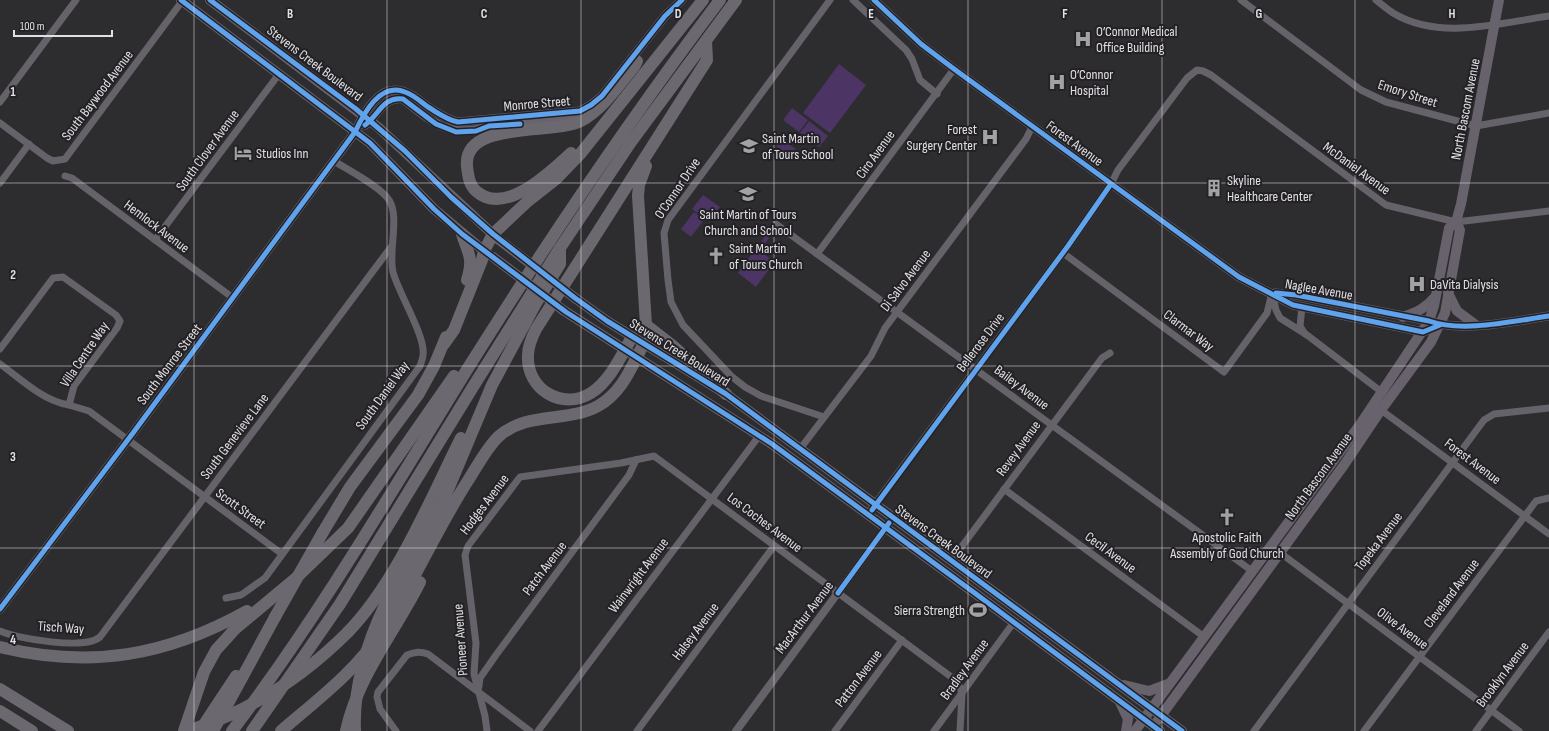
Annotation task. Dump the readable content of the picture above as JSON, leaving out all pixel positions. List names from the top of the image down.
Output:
{
  "streets": {
    "main road": [
      "Stevens Creek Boulevard",
      "Monroe Street",
      "North Bascom Avenue",
      "Forest Avenue",
      "Naglee Avenue",
      "South Monroe Street"
    ],
    "street": [
      "Emory Street",
      "South Baywood Avenue",
      "South Clover Avenue",
      "Ciro Avenue",
      "McDaniel Avenue",
      "O’Connor Drive",
      "Hemlock Avenue",
      "Di Salvo Avenue",
      "Clarmar Way",
      "Bellerose Drive",
      "Villa Centre Way",
      "Bailey Avenue",
      "South Daniel Way",
      "South Genevieve Lane",
      "Revey Avenue",
      "Hodges Avenue",
      "Scott Street",
      "Los Coches Avenue",
      "Topeka Avenue",
      "Cecil Avenue",
      "Patch Avenue",
      "Wainwright Avenue",
      "Cleveland Avenue",
      "MacArthur Avenue",
      "Tisch Way",
      "Olive Avenue",
      "Halsey Avenue",
      "Pioneer Avenue",
      "Bradley Avenue",
      "Brooklyn Avenue",
      "Patton Avenue"
    ]
  },
  "crossings": [
    ["Stevens Creek Boulevard", "South Baywood Avenue"],
    ["Stevens Creek Boulevard", "Monroe Street"],
    ["Stevens Creek Boulevard", "North Bascom Avenue"],
    ["Stevens Creek Boulevard", "South Clover Avenue"],
    ["Stevens Creek Boulevard", "Di Salvo Avenue"],
    ["Stevens Creek Boulevard", "Bellerose Drive"],
    ["Stevens Creek Boulevard", "South Monroe Street"],
    ["Stevens Creek Boulevard", "Revey Avenue"],
    ["Stevens Creek Boulevard", "Wainwright Avenue"],
    ["Stevens Creek Boulevard", "MacArthur Avenue"],
    ["Stevens Creek Boulevard", "Bradley Avenue"],
    ["Emory Street", "North Bascom Avenue"],
    ["Monroe Street", "South Monroe Street"],
    ["North Bascom Avenue", "Forest Avenue"],
    ["North Bascom Avenue", "McDaniel Avenue"],
    ["North Bascom Avenue", "Naglee Avenue"],
    ["North Bascom Avenue", "Bailey Avenue"],
    ["North Bascom Avenue", "Cecil Avenue"],
    ["North Bascom Avenue", "Olive Avenue"],
    ["Forest Avenue", "Ciro Avenue"],
    ["Forest Avenue", "Di Salvo Avenue"],
    ["Forest Avenue", "Naglee Avenue"],
    ["Forest Avenue", "Clarmar Way"],
    ["Forest Avenue", "Bellerose Drive"],
    ["Forest Avenue", "Topeka Avenue"],
    ["Forest Avenue", "Cleveland Avenue"],
    ["South Clover Avenue", "Hemlock Avenue"],
    ["Ciro Avenue", "Bailey Avenue"],
    ["McDaniel Avenue", "Bellerose Drive"],
    ["O’Connor Drive", "Di Salvo Avenue"],
    ["Hemlock Avenue", "South Monroe Street"],
    ["Di Salvo Avenue", "Bailey Avenue"],
    ["Naglee Avenue", "Clarmar Way"],
    ["Clarmar Way", "Bellerose Drive"],
    ["Bellerose Drive", "Bailey Avenue"],
    ["Villa Centre Way", "South Monroe Street"],
    ["Villa Centre Way", "Scott Street"],
    ["South Monroe Street", "South Daniel Way"],
    ["South Monroe Street", "Scott Street"],
    ["Bailey Avenue", "Revey Avenue"],
    ["South Daniel Way", "South Genevieve Lane"],
    ["South Daniel Way", "Scott Street"],
    ["South Genevieve Lane", "Scott Street"],
    ["South Genevieve Lane", "Tisch Way"],
    ["Revey Avenue", "Cecil Avenue"],
    ["Hodges Avenue", "Los Coches Avenue"],
    ["Hodges Avenue", "Pioneer Avenue"],
    ["Los Coches Avenue", "Patch Avenue"],
    ["Los Coches Avenue", "Wainwright Avenue"],
    ["Los Coches Avenue", "MacArthur Avenue"],
    ["Los Coches Avenue", "Halsey Avenue"],
    ["Los Coches Avenue", "Bradley Avenue"],
    ["Los Coches Avenue", "Patton Avenue"],
    ["Topeka Avenue", "Olive Avenue"],
    ["Patch Avenue", "Pioneer Avenue"],
    ["Cleveland Avenue", "Olive Avenue"],
    ["Olive Avenue", "Brooklyn Avenue"]
  ],
  "places": {
    "hospital": [
      "O’Connor Medical Office Building",
      "O’Connor Hospital",
      "Forest Surgery Center",
      "DaVita Dialysis"
    ],
    "school or university": ["Saint Martin of Tours School", "Saint Martin of Tours Church and School"],
    "hotel": ["Studios Inn"],
    "building": ["Skyline Healthcare Center"],
    "church": ["Saint Martin of Tours Church", "Apostolic Faith Assembly of God Church"],
    "sports": ["Sierra Strength"]
  },
  "scale_bar": "100 m",
  "grid": {
    "columns": [
      "B",
      "C",
      "D",
      "E",
      "F",
      "G",
      "H"
    ],
    "rows": [
      "1",
      "2",
      "3",
      "4"
    ]
  }
}
